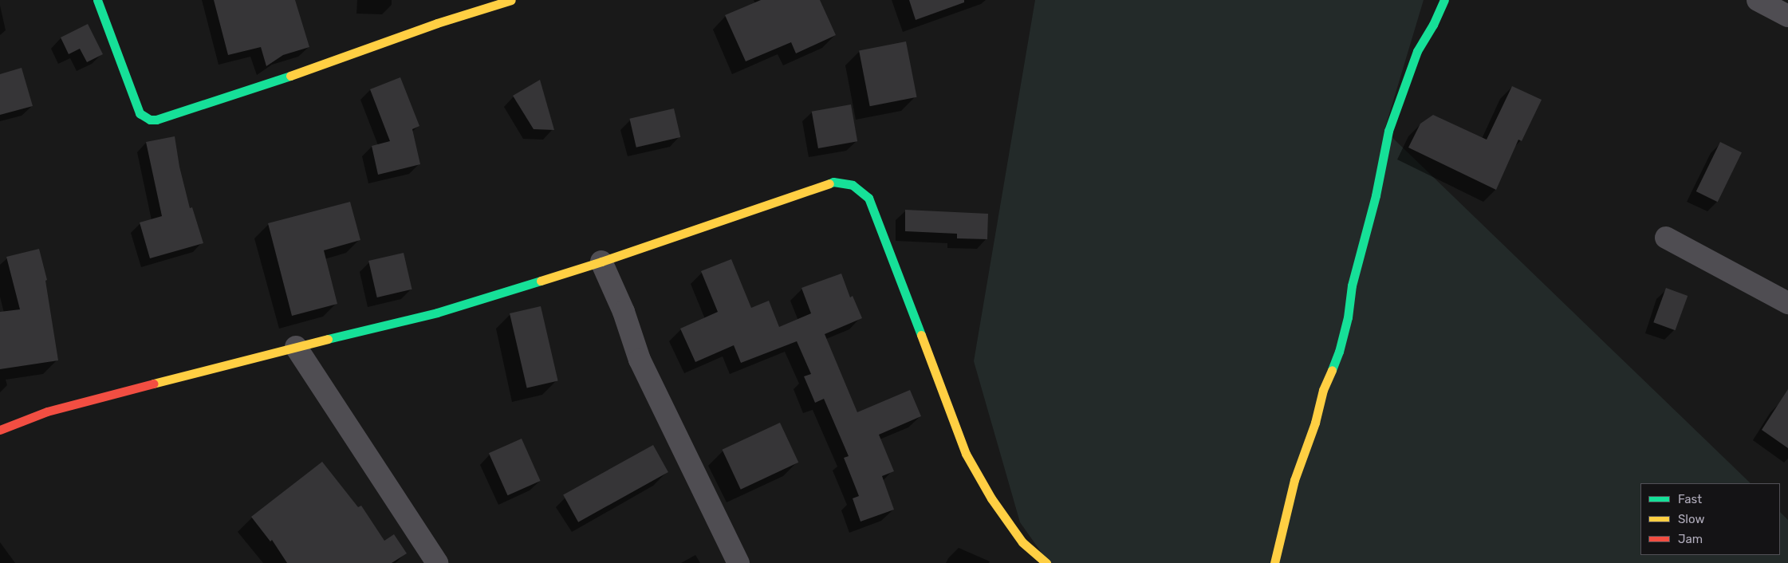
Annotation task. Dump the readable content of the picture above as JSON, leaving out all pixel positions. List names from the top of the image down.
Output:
{
  "legend": ["Fast", "Slow", "Jam"]
}
